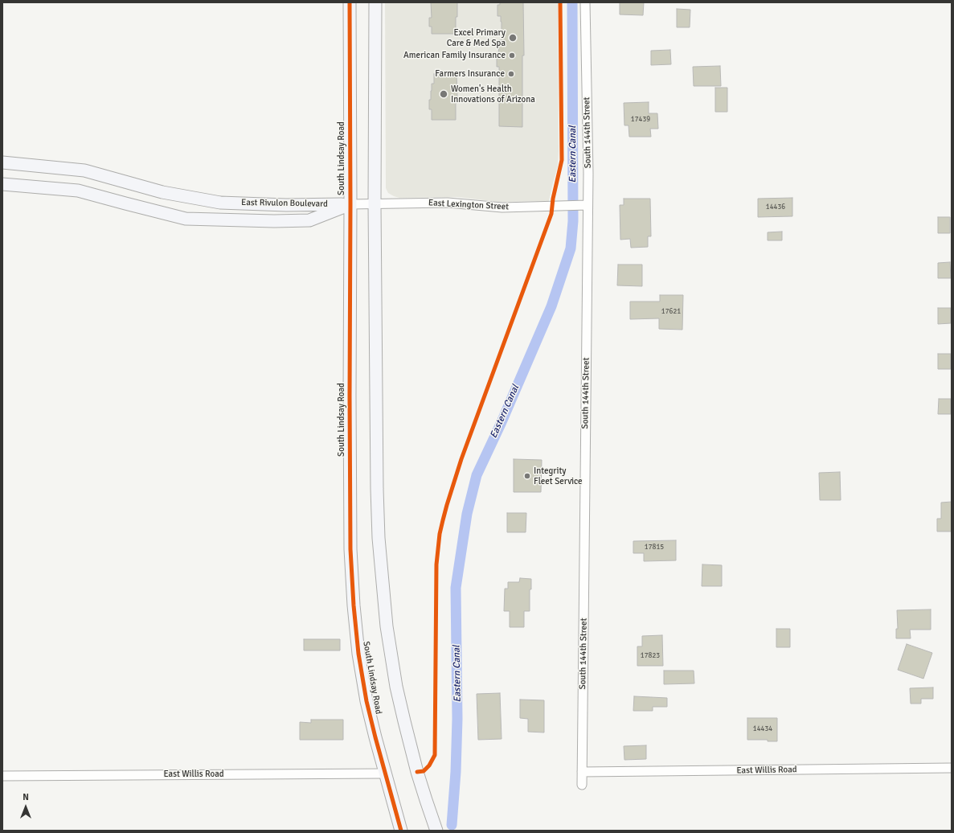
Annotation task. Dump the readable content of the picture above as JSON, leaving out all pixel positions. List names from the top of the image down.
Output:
{
  "streets": {
    "main road": ["South Lindsay Road", "East Rivulon Boulevard"],
    "street": ["South 144th Street", "East Lexington Street", "East Willis Road"]
  },
  "crossings": [
    ["South 144th Street", "East Lexington Street"],
    ["South 144th Street", "East Willis Road"],
    ["South Lindsay Road", "East Rivulon Boulevard"],
    ["South Lindsay Road", "East Lexington Street"],
    ["South Lindsay Road", "East Willis Road"],
    ["East Rivulon Boulevard", "East Lexington Street"]
  ],
  "water": ["Eastern Canal"],
  "places": [
    "Excel Primary Care & Med Spa",
    "American Family Insurance",
    "Farmers Insurance",
    "Women's Health Innovations of Arizona",
    "Integrity Fleet Service"
  ],
  "house_numbers": [
    "17439",
    "14436",
    "17621",
    "17815",
    "17823",
    "14434"
  ],
  "north": "top"
}
